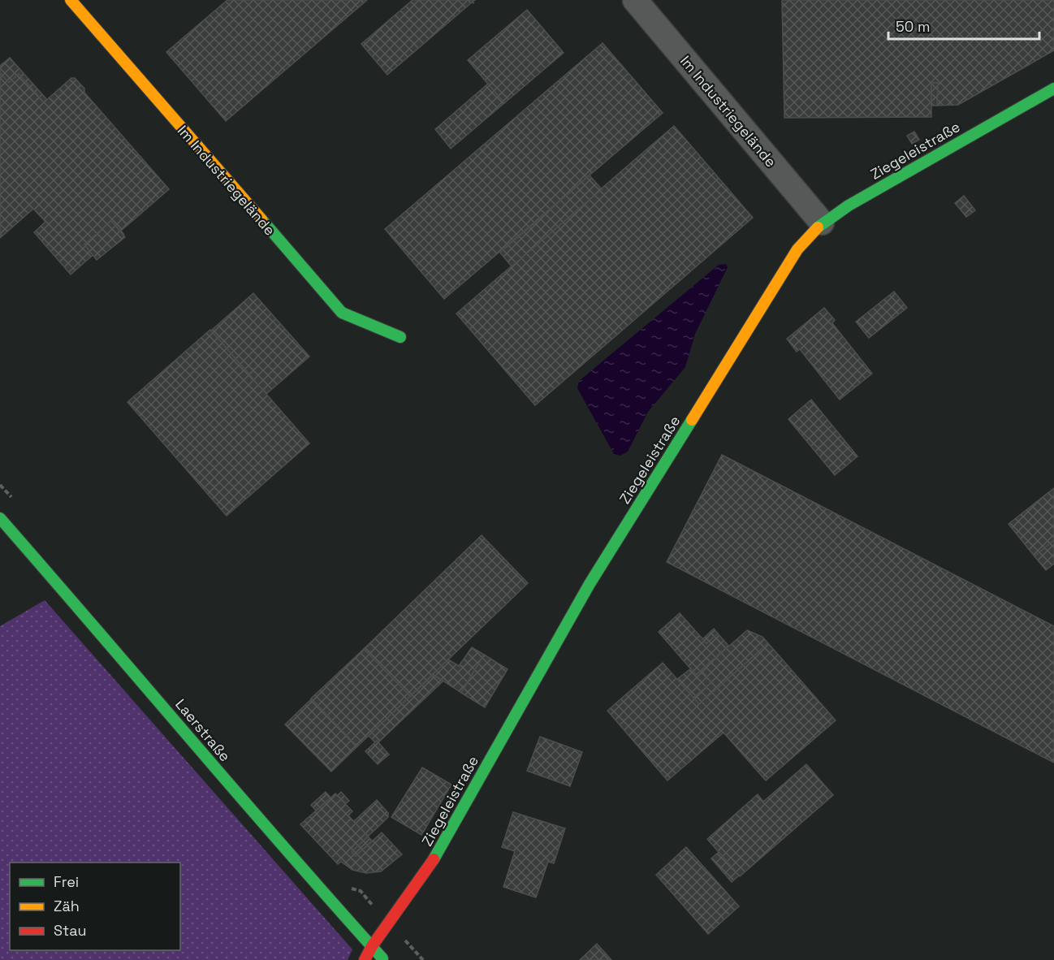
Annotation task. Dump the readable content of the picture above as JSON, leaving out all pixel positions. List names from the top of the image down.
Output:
{
  "streets": {
    "street": ["Im Industriegelände", "Ziegeleistraße", "Laerstraße"]
  },
  "crossings": [
    ["Im Industriegelände", "Ziegeleistraße"],
    ["Ziegeleistraße", "Laerstraße"]
  ],
  "legend": ["Frei", "Zäh", "Stau"],
  "scale_bar": "50 m"
}
